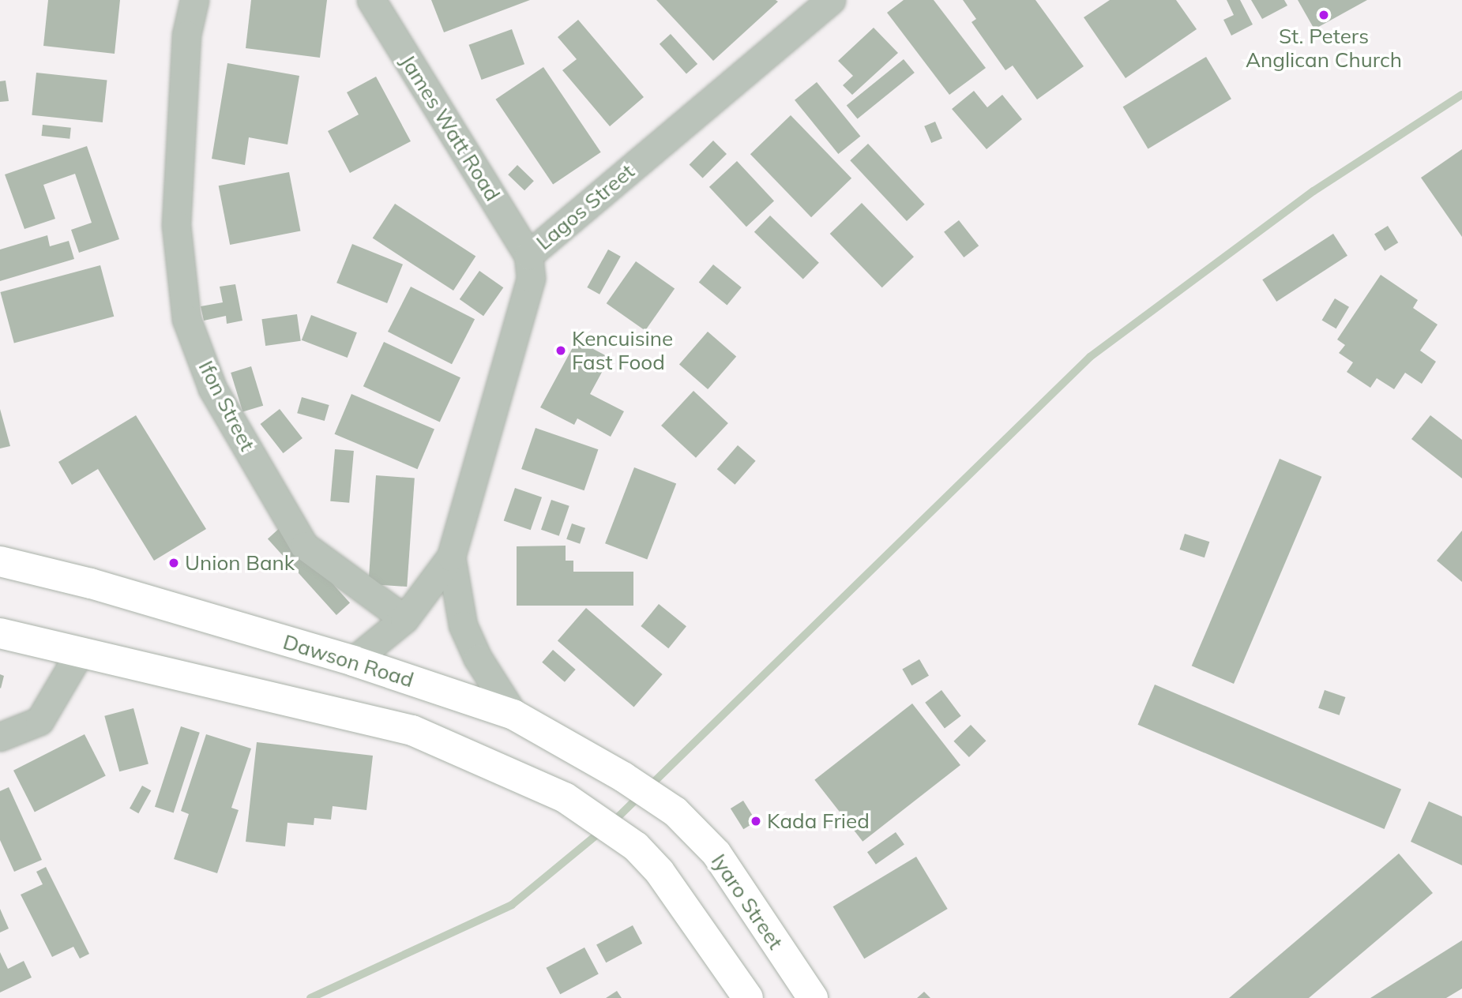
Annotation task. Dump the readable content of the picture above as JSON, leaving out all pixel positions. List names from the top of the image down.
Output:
{
  "streets": {
    "highway": ["Dawson Road", "Iyaro Street"],
    "street": ["James Watt Road", "Lagos Street", "Ifon Street"]
  },
  "crossings": [
    ["James Watt Road", "Lagos Street"],
    ["Dawson Road", "Iyaro Street"]
  ],
  "places": [
    "St. Peters Anglican Church",
    "Kencuisine Fast Food",
    "Union Bank",
    "Kada Fried"
  ]
}
